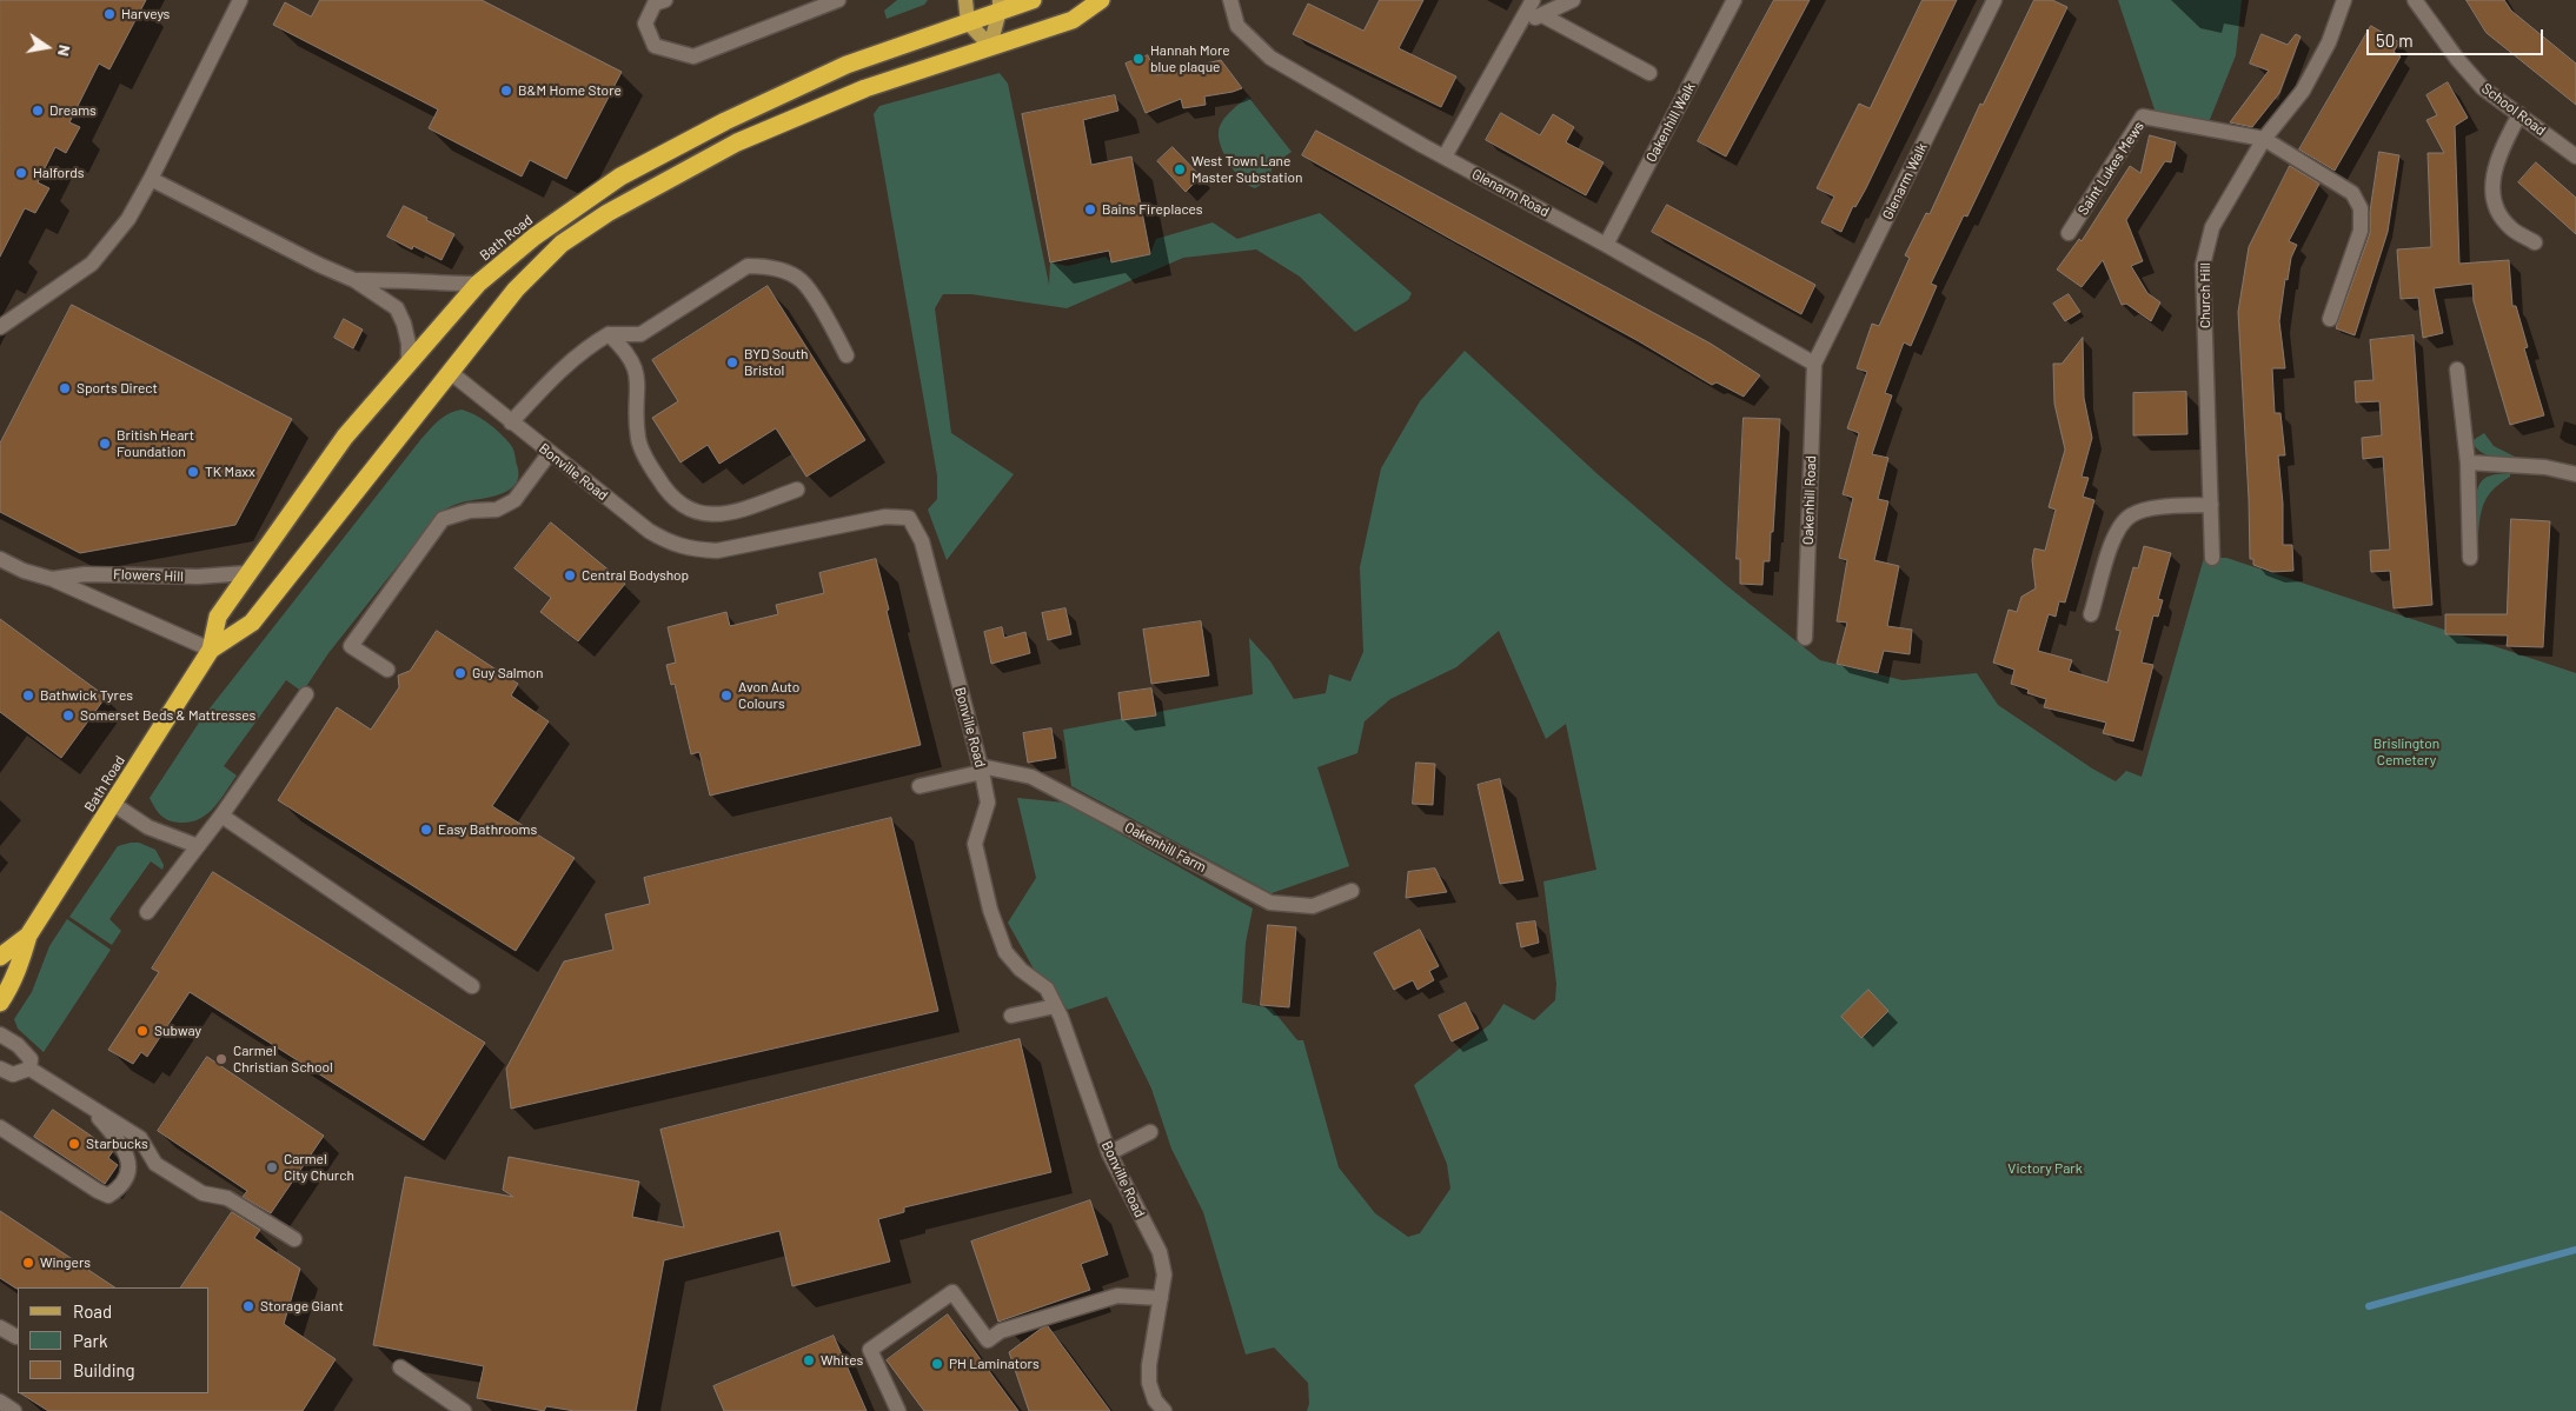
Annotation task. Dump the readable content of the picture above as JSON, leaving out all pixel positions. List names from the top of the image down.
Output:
{
  "streets": {
    "highway": ["Bath Road"],
    "street": [
      "School Road",
      "Oakenhill Walk",
      "Saint Lukes Mews",
      "Glenarm Walk",
      "Glenarm Road",
      "Church Hill",
      "Bonville Road",
      "Oakenhill Road",
      "Flowers Hill",
      "Oakenhill Farm"
    ]
  },
  "crossings": [
    ["Oakenhill Walk", "Glenarm Road"],
    ["Saint Lukes Mews", "Church Hill"],
    ["Glenarm Walk", "Glenarm Road"],
    ["Glenarm Walk", "Oakenhill Road"],
    ["Glenarm Road", "Oakenhill Road"],
    ["Bath Road", "Bonville Road"],
    ["Bath Road", "Flowers Hill"],
    ["Bonville Road", "Oakenhill Farm"]
  ],
  "parks": ["Brislington Cemetery", "Victory Park"],
  "places": [
    "Harveys",
    "Hannah More blue plaque",
    "B&M Home Store",
    "Dreams",
    "West Town Lane Master Substation",
    "Halfords",
    "Bains Fireplaces",
    "BYD South Bristol",
    "Sports Direct",
    "British Heart Foundation",
    "TK Maxx",
    "Central Bodyshop",
    "Guy Salmon",
    "Bathwick Tyres",
    "Avon Auto Colours",
    "Somerset Beds & Mattresses",
    "Easy Bathrooms",
    "Subway",
    "Carmel Christian School",
    "Starbucks",
    "Carmel City Church",
    "Wingers",
    "Storage Giant",
    "Whites",
    "PH Laminators"
  ],
  "legend": ["Road", "Park", "Building"],
  "scale_bar": "50 m",
  "north": "right"
}
